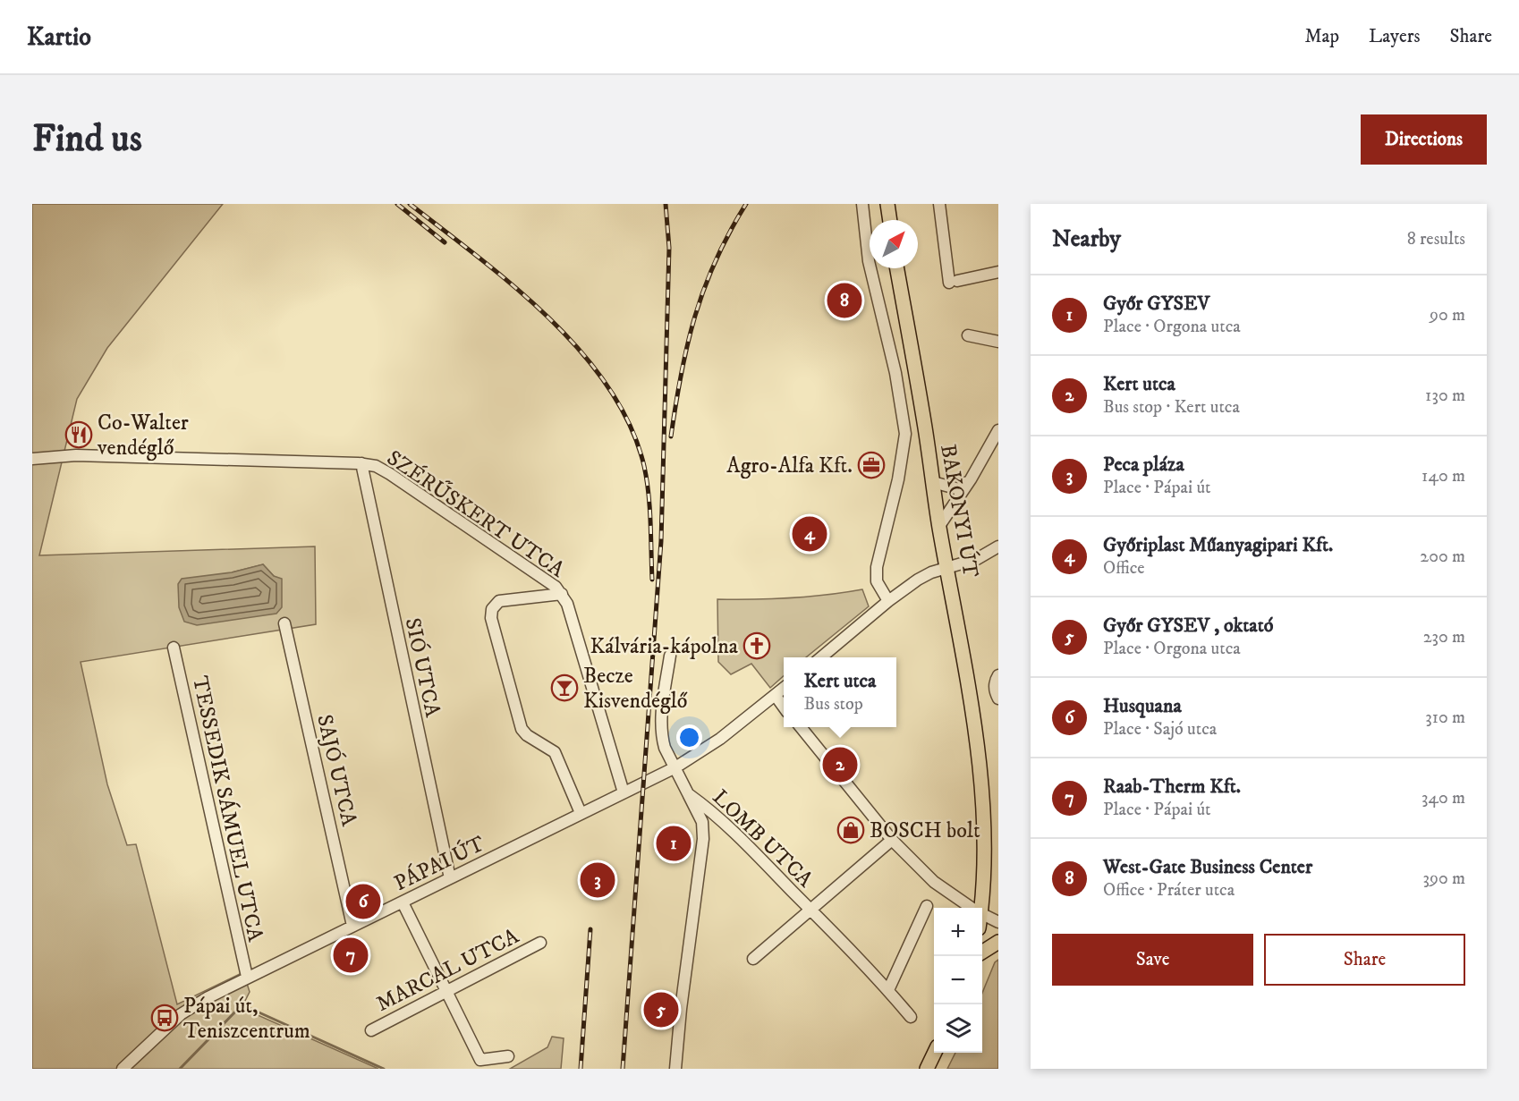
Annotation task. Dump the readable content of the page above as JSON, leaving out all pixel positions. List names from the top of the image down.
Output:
{
  "streets": {
    "main road": ["BAKONYI ÚT"],
    "street": [
      "SZÉRŰSKERT UTCA",
      "SIÓ UTCA",
      "SAJÓ UTCA",
      "TESSEDIK SÁMUEL UTCA",
      "LOMB UTCA",
      "PÁPAI ÚT",
      "MARCAL UTCA"
    ]
  },
  "crossings": [
    ["SZÉRŰSKERT UTCA", "SIÓ UTCA"],
    ["SZÉRŰSKERT UTCA", "PÁPAI ÚT"],
    ["SIÓ UTCA", "PÁPAI ÚT"],
    ["SAJÓ UTCA", "PÁPAI ÚT"],
    ["TESSEDIK SÁMUEL UTCA", "PÁPAI ÚT"],
    ["LOMB UTCA", "PÁPAI ÚT"]
  ],
  "places": {
    "restaurant": ["Co-Walter vendéglő"],
    "office": ["Agro-Alfa Kft."],
    "church": ["Kálvária-kápolna"],
    "bar": ["Becze Kisvendéglő"],
    "shop": ["BOSCH bolt"],
    "bus stop": ["Pápai út, Teniszcentrum"]
  },
  "north": "top right",
  "page": {
    "header": "Kartio",
    "nav": ["Map", "Layers", "Share"],
    "buttons": [
      "Directions",
      ["Save", "Share"]
    ],
    "title": "Find us",
    "heading": ["Nearby", "8 results"],
    "list": [
      {
        "mark": "1",
        "name": "Győr GYSEV",
        "note": "Place · Orgona utca",
        "value": "90 m"
      },
      {
        "mark": "2",
        "name": "Kert utca",
        "note": "Bus stop · Kert utca",
        "value": "130 m"
      },
      {
        "mark": "3",
        "name": "Peca pláza",
        "note": "Place · Pápai út",
        "value": "140 m"
      },
      {
        "mark": "4",
        "name": "Győriplast Műanyagipari Kft.",
        "note": "Office",
        "value": "200 m"
      },
      {
        "mark": "5",
        "name": "Győr GYSEV , oktató",
        "note": "Place · Orgona utca",
        "value": "230 m"
      },
      {
        "mark": "6",
        "name": "Husquana",
        "note": "Place · Sajó utca",
        "value": "310 m"
      },
      {
        "mark": "7",
        "name": "Raab-Therm Kft.",
        "note": "Place · Pápai út",
        "value": "340 m"
      },
      {
        "mark": "8",
        "name": "West-Gate Business Center",
        "note": "Office · Práter utca",
        "value": "390 m"
      }
    ],
    "pins": [
      "8",
      "4",
      "2",
      "1",
      "3",
      "6",
      "7",
      "5"
    ],
    "popup": ["Kert utca", "Bus stop"],
    "map_buttons": ["+", "−"]
  }
}
